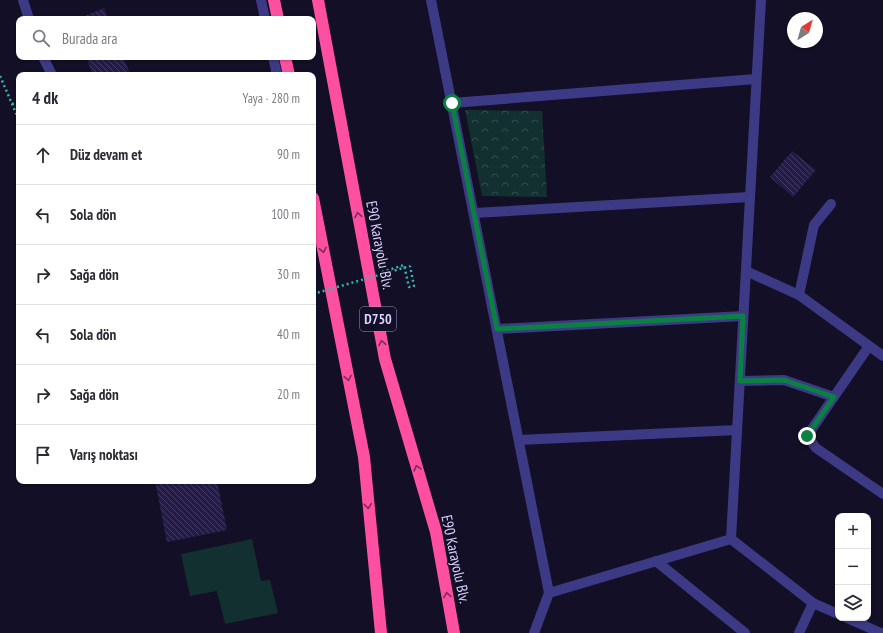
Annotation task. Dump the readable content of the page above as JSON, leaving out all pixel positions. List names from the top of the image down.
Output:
{
  "streets": {
    "highway": ["E90 Karayolu Blv.", "D750"]
  },
  "north": "top right",
  "page": {
    "search": "Burada ara",
    "heading": ["4 dk", "Yaya · 280 m"],
    "list": [
      ["Düz devam et", "90 m"],
      ["Sola dön", "100 m"],
      ["Sağa dön", "30 m"],
      ["Sola dön", "40 m"],
      ["Sağa dön", "20 m"],
      "Varış noktası"
    ],
    "map_buttons": ["+", "−"]
  }
}
